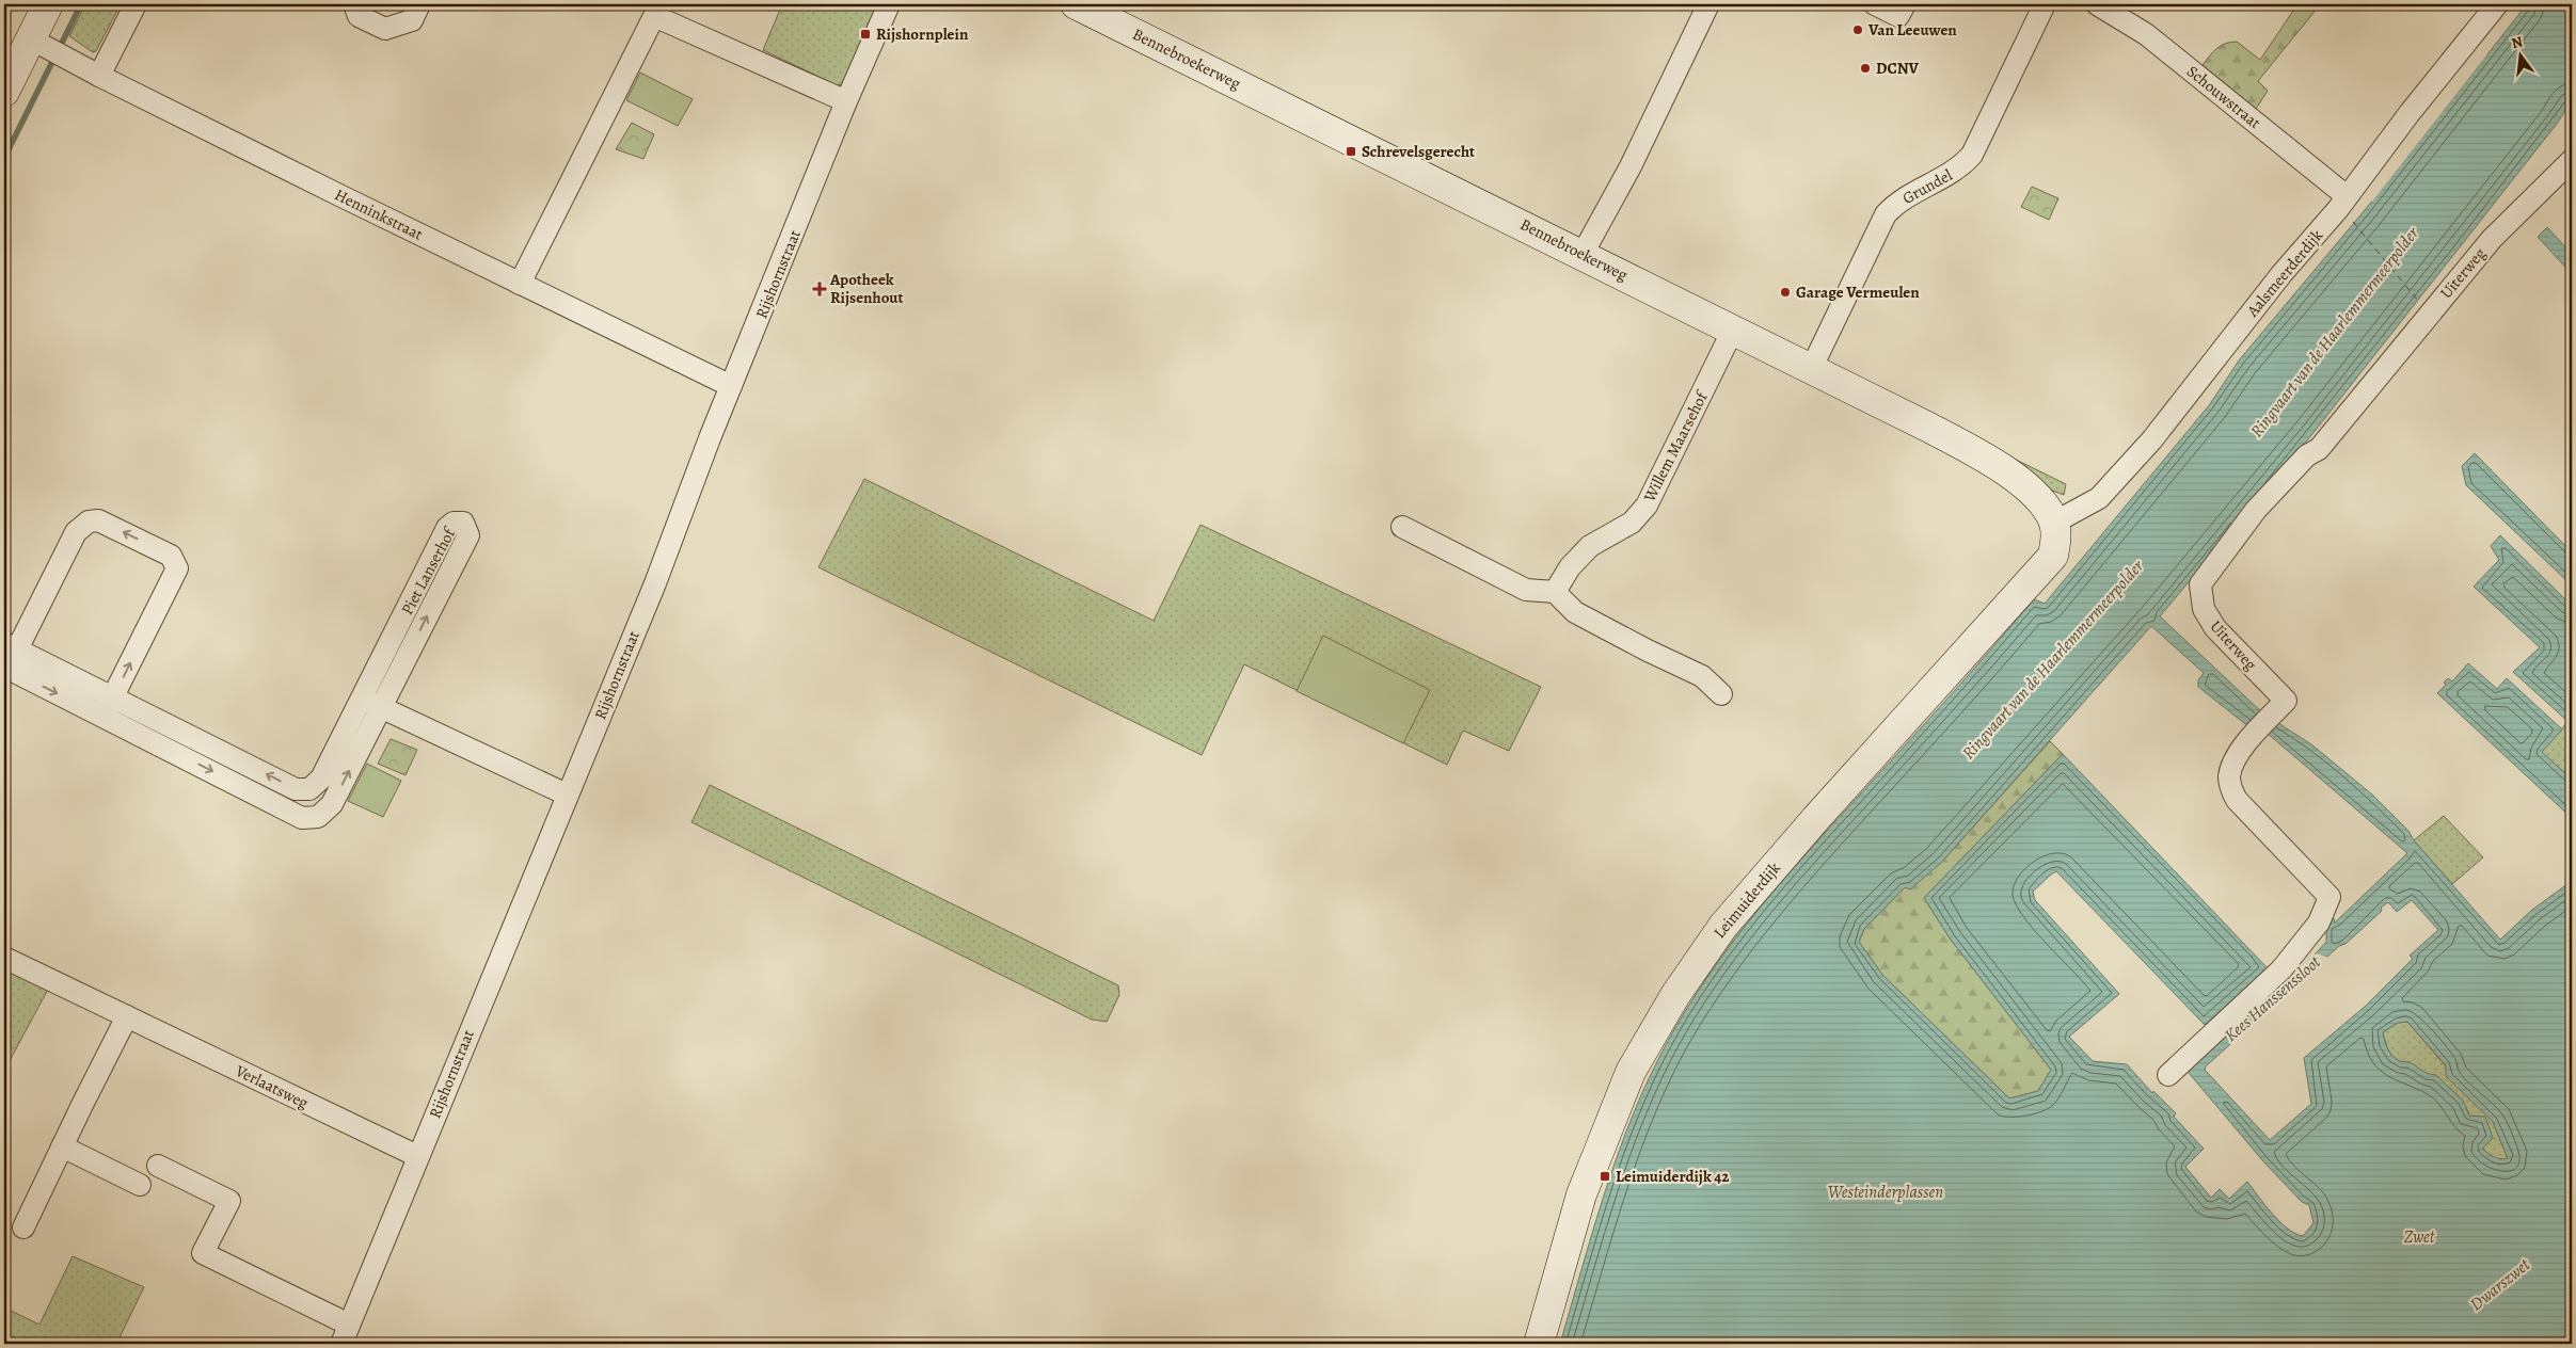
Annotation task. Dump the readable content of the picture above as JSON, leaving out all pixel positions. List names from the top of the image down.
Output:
{
  "streets": {
    "street": [
      "Bennebroekerweg",
      "Schouwstraat",
      "Grundel",
      "Henninkstraat",
      "Aalsmeerderdijk",
      "Uiterweg",
      "Rijshornstraat",
      "Willem Maarsehof",
      "Piet Lanserhof",
      "Leimuiderdijk",
      "Verlaatsweg"
    ]
  },
  "crossings": [
    ["Bennebroekerweg", "Grundel"],
    ["Bennebroekerweg", "Aalsmeerderdijk"],
    ["Bennebroekerweg", "Willem Maarsehof"],
    ["Bennebroekerweg", "Leimuiderdijk"],
    ["Schouwstraat", "Aalsmeerderdijk"],
    ["Henninkstraat", "Rijshornstraat"],
    ["Aalsmeerderdijk", "Leimuiderdijk"],
    ["Rijshornstraat", "Verlaatsweg"]
  ],
  "water": [
    "Ringvaart van de Haarlemmermeerpolder",
    "Kees Hanssenssloot",
    "Westeinderplassen",
    "Zwet",
    "Dwarszwet"
  ],
  "places": {
    "other": ["Van Leeuwen", "DCNV", "Garage Vermeulen"],
    "transit": ["Rijshornplein", "Schrevelsgerecht", "Leimuiderdijk 42"],
    "health": ["Apotheek Rijsenhout"]
  },
  "north": "top"
}
